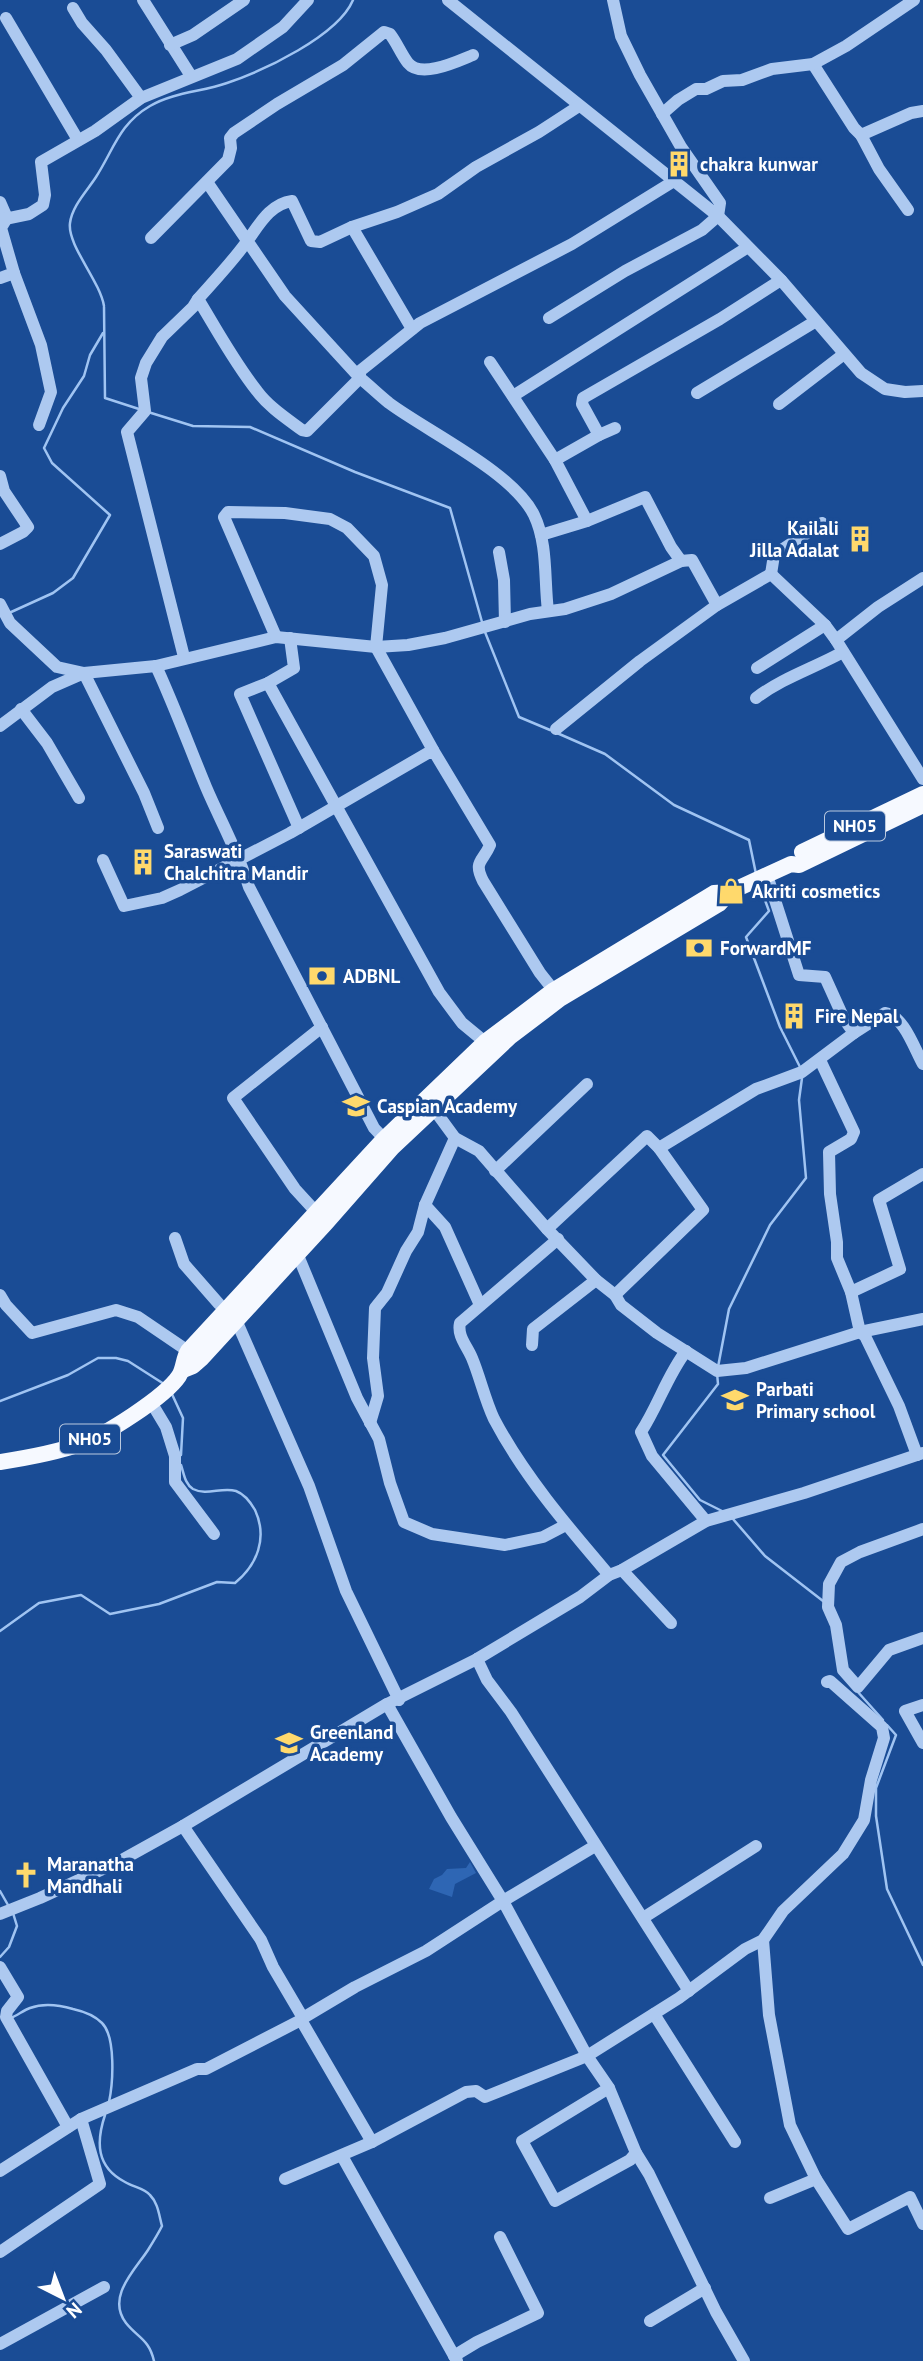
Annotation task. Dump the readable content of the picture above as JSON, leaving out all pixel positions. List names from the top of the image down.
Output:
{
  "streets": {
    "main road": ["NH05"]
  },
  "places": {
    "building": [
      "chakra kunwar",
      "Kailali Jilla Adalat",
      "Saraswati Chalchitra Mandir",
      "Fire Nepal"
    ],
    "shop": ["Akriti cosmetics"],
    "bank": ["ForwardMF", "ADBNL"],
    "school or university": ["Caspian Academy", "Parbati Primary school", "Greenland Academy"],
    "church": ["Maranatha Mandhali"]
  },
  "north": "bottom right"
}
